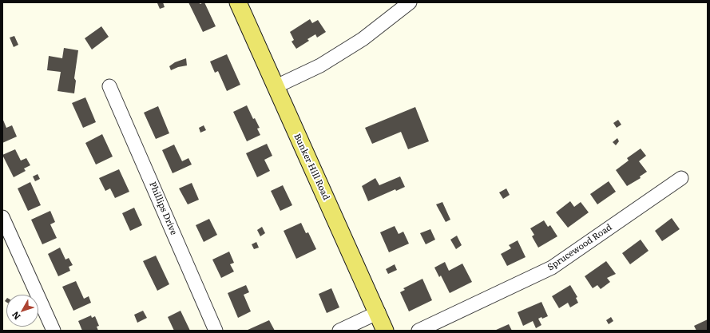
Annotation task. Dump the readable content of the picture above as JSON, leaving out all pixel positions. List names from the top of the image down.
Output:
{
  "streets": {
    "main road": ["Bunker Hill Road"],
    "street": ["Phillips Drive", "Sprucewood Road"]
  },
  "north": "bottom left"
}
